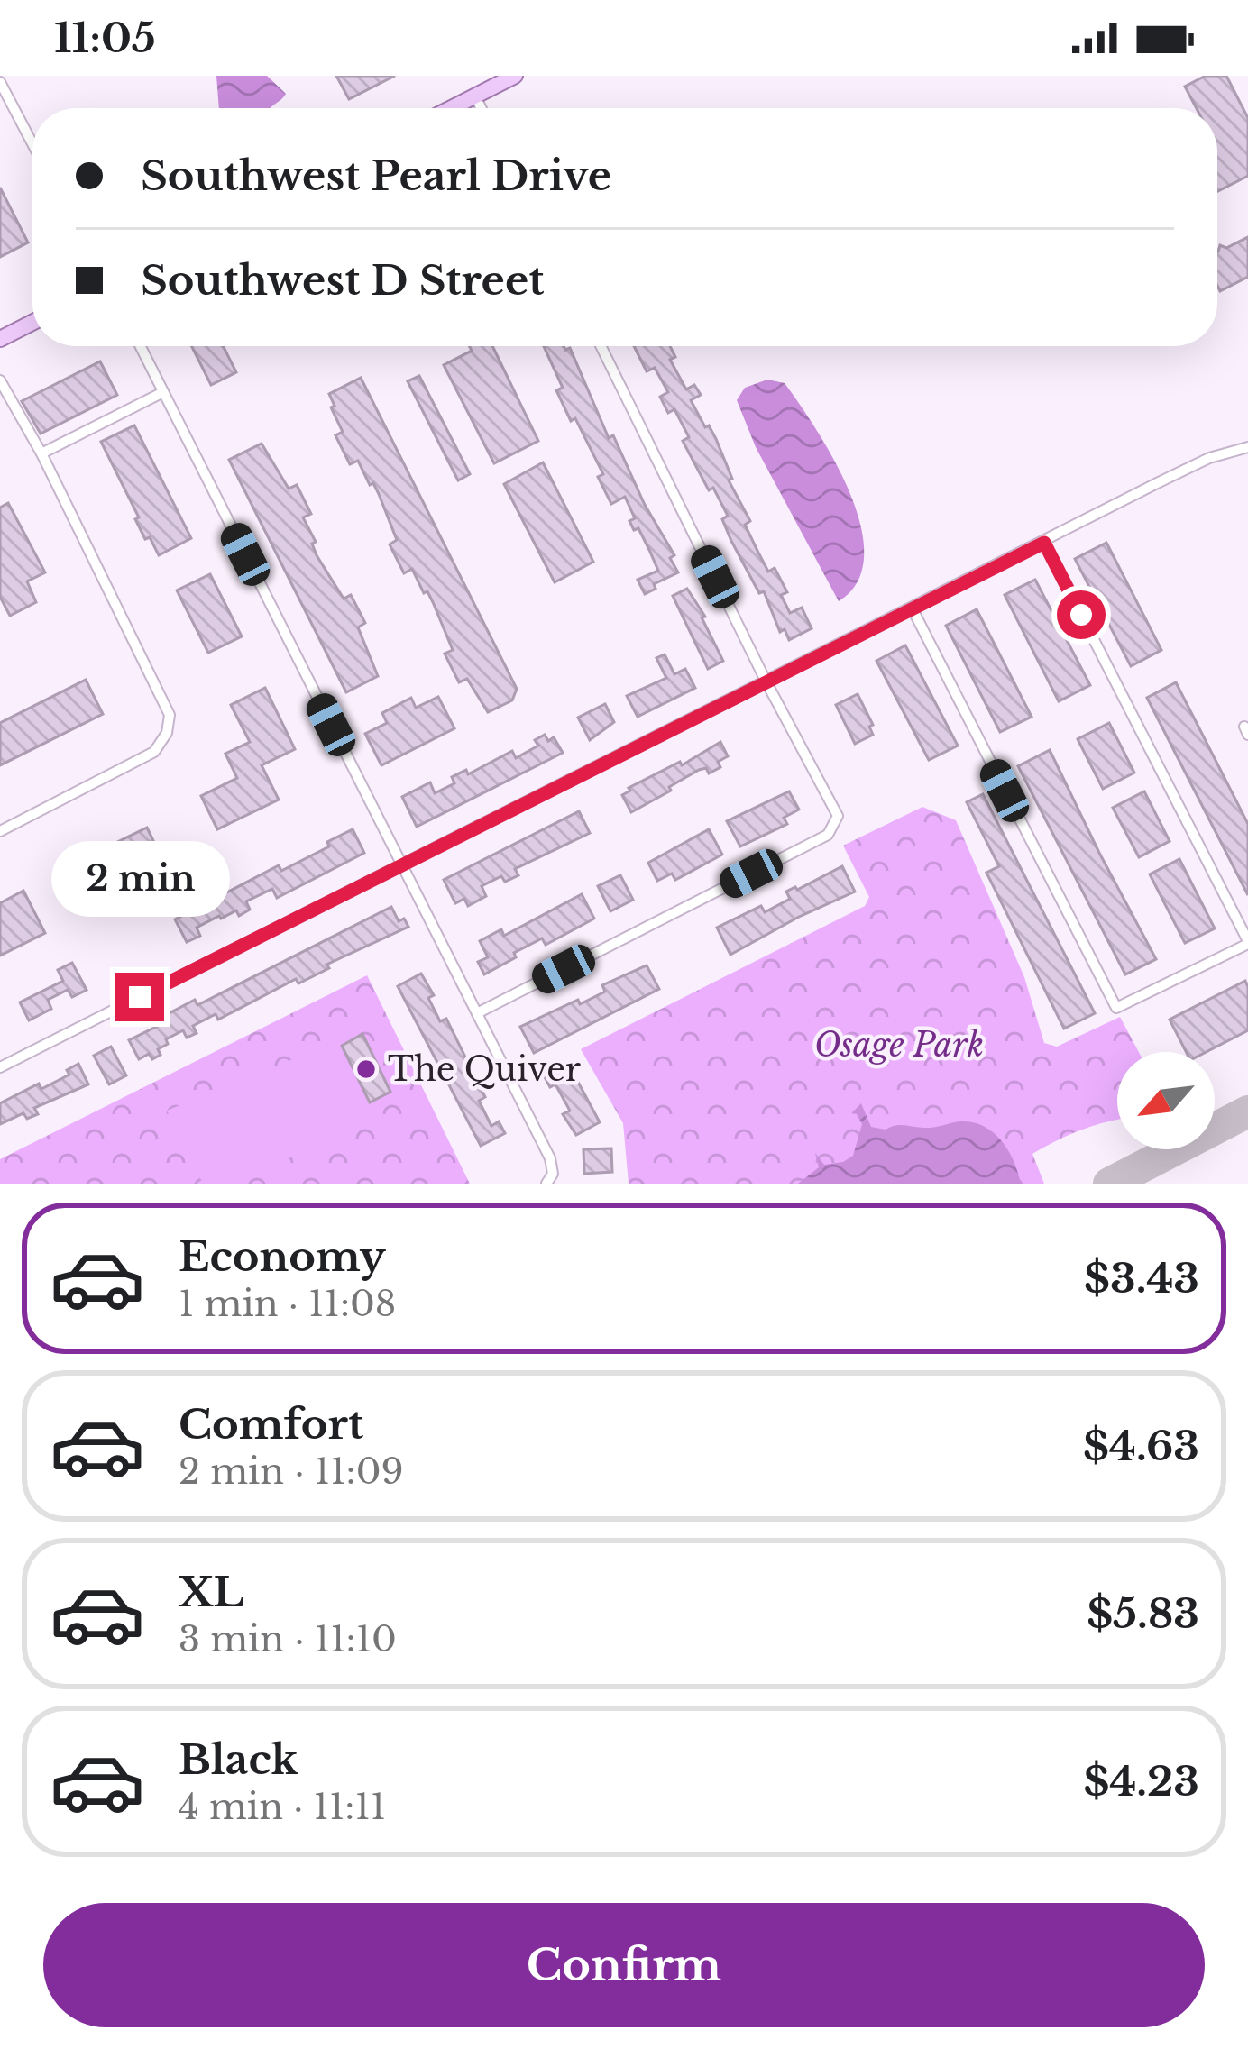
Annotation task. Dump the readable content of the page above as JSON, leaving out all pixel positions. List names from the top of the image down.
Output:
{
  "parks": ["Osage Park"],
  "places": ["The Quiver"],
  "north": "bottom left",
  "page": {
    "status": "11:05",
    "banner": ["Southwest Pearl Drive", "Southwest D Street"],
    "bubble": "2 min",
    "list": [
      {
        "name": "Economy",
        "note": "1 min · 11:08",
        "value": "$3.43"
      },
      {
        "name": "Comfort",
        "note": "2 min · 11:09",
        "value": "$4.63"
      },
      {
        "name": "XL",
        "note": "3 min · 11:10",
        "value": "$5.83"
      },
      {
        "name": "Black",
        "note": "4 min · 11:11",
        "value": "$4.23"
      }
    ],
    "buttons": "Confirm"
  }
}
